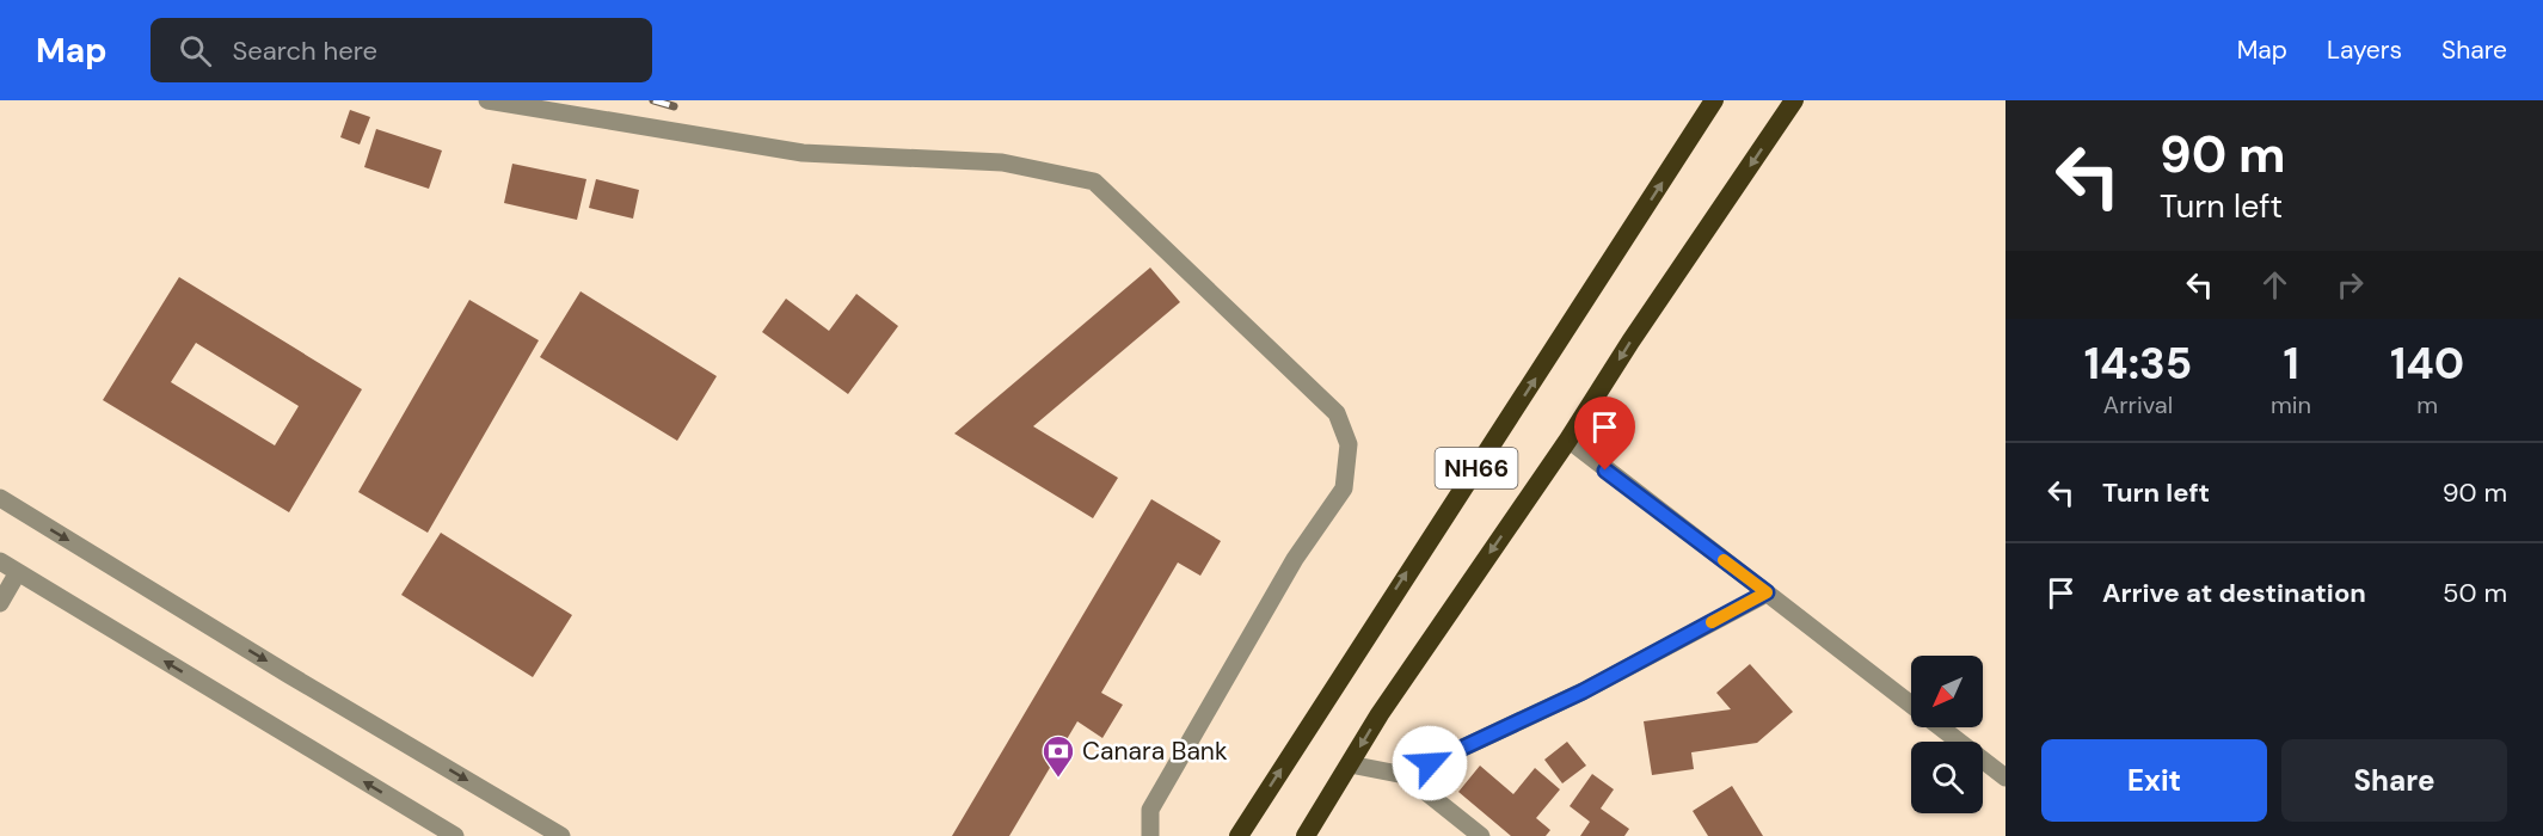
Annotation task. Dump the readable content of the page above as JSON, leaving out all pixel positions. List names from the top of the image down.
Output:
{
  "streets": {
    "highway": ["NH66"]
  },
  "places": {
    "bank": ["Canara Bank"]
  },
  "north": "bottom left",
  "page": {
    "header": "Map",
    "search": "Search here",
    "nav": ["Map", "Layers", "Share"],
    "turn": ["90 m", "Turn left"],
    "eta": [
      "14:35",
      "Arrival",
      "1",
      "min",
      "140",
      "m"
    ],
    "list": [
      {
        "name": "Turn left",
        "value": "90 m"
      },
      {
        "name": "Arrive at destination",
        "value": "50 m"
      }
    ],
    "buttons": ["Exit", "Share"]
  }
}
